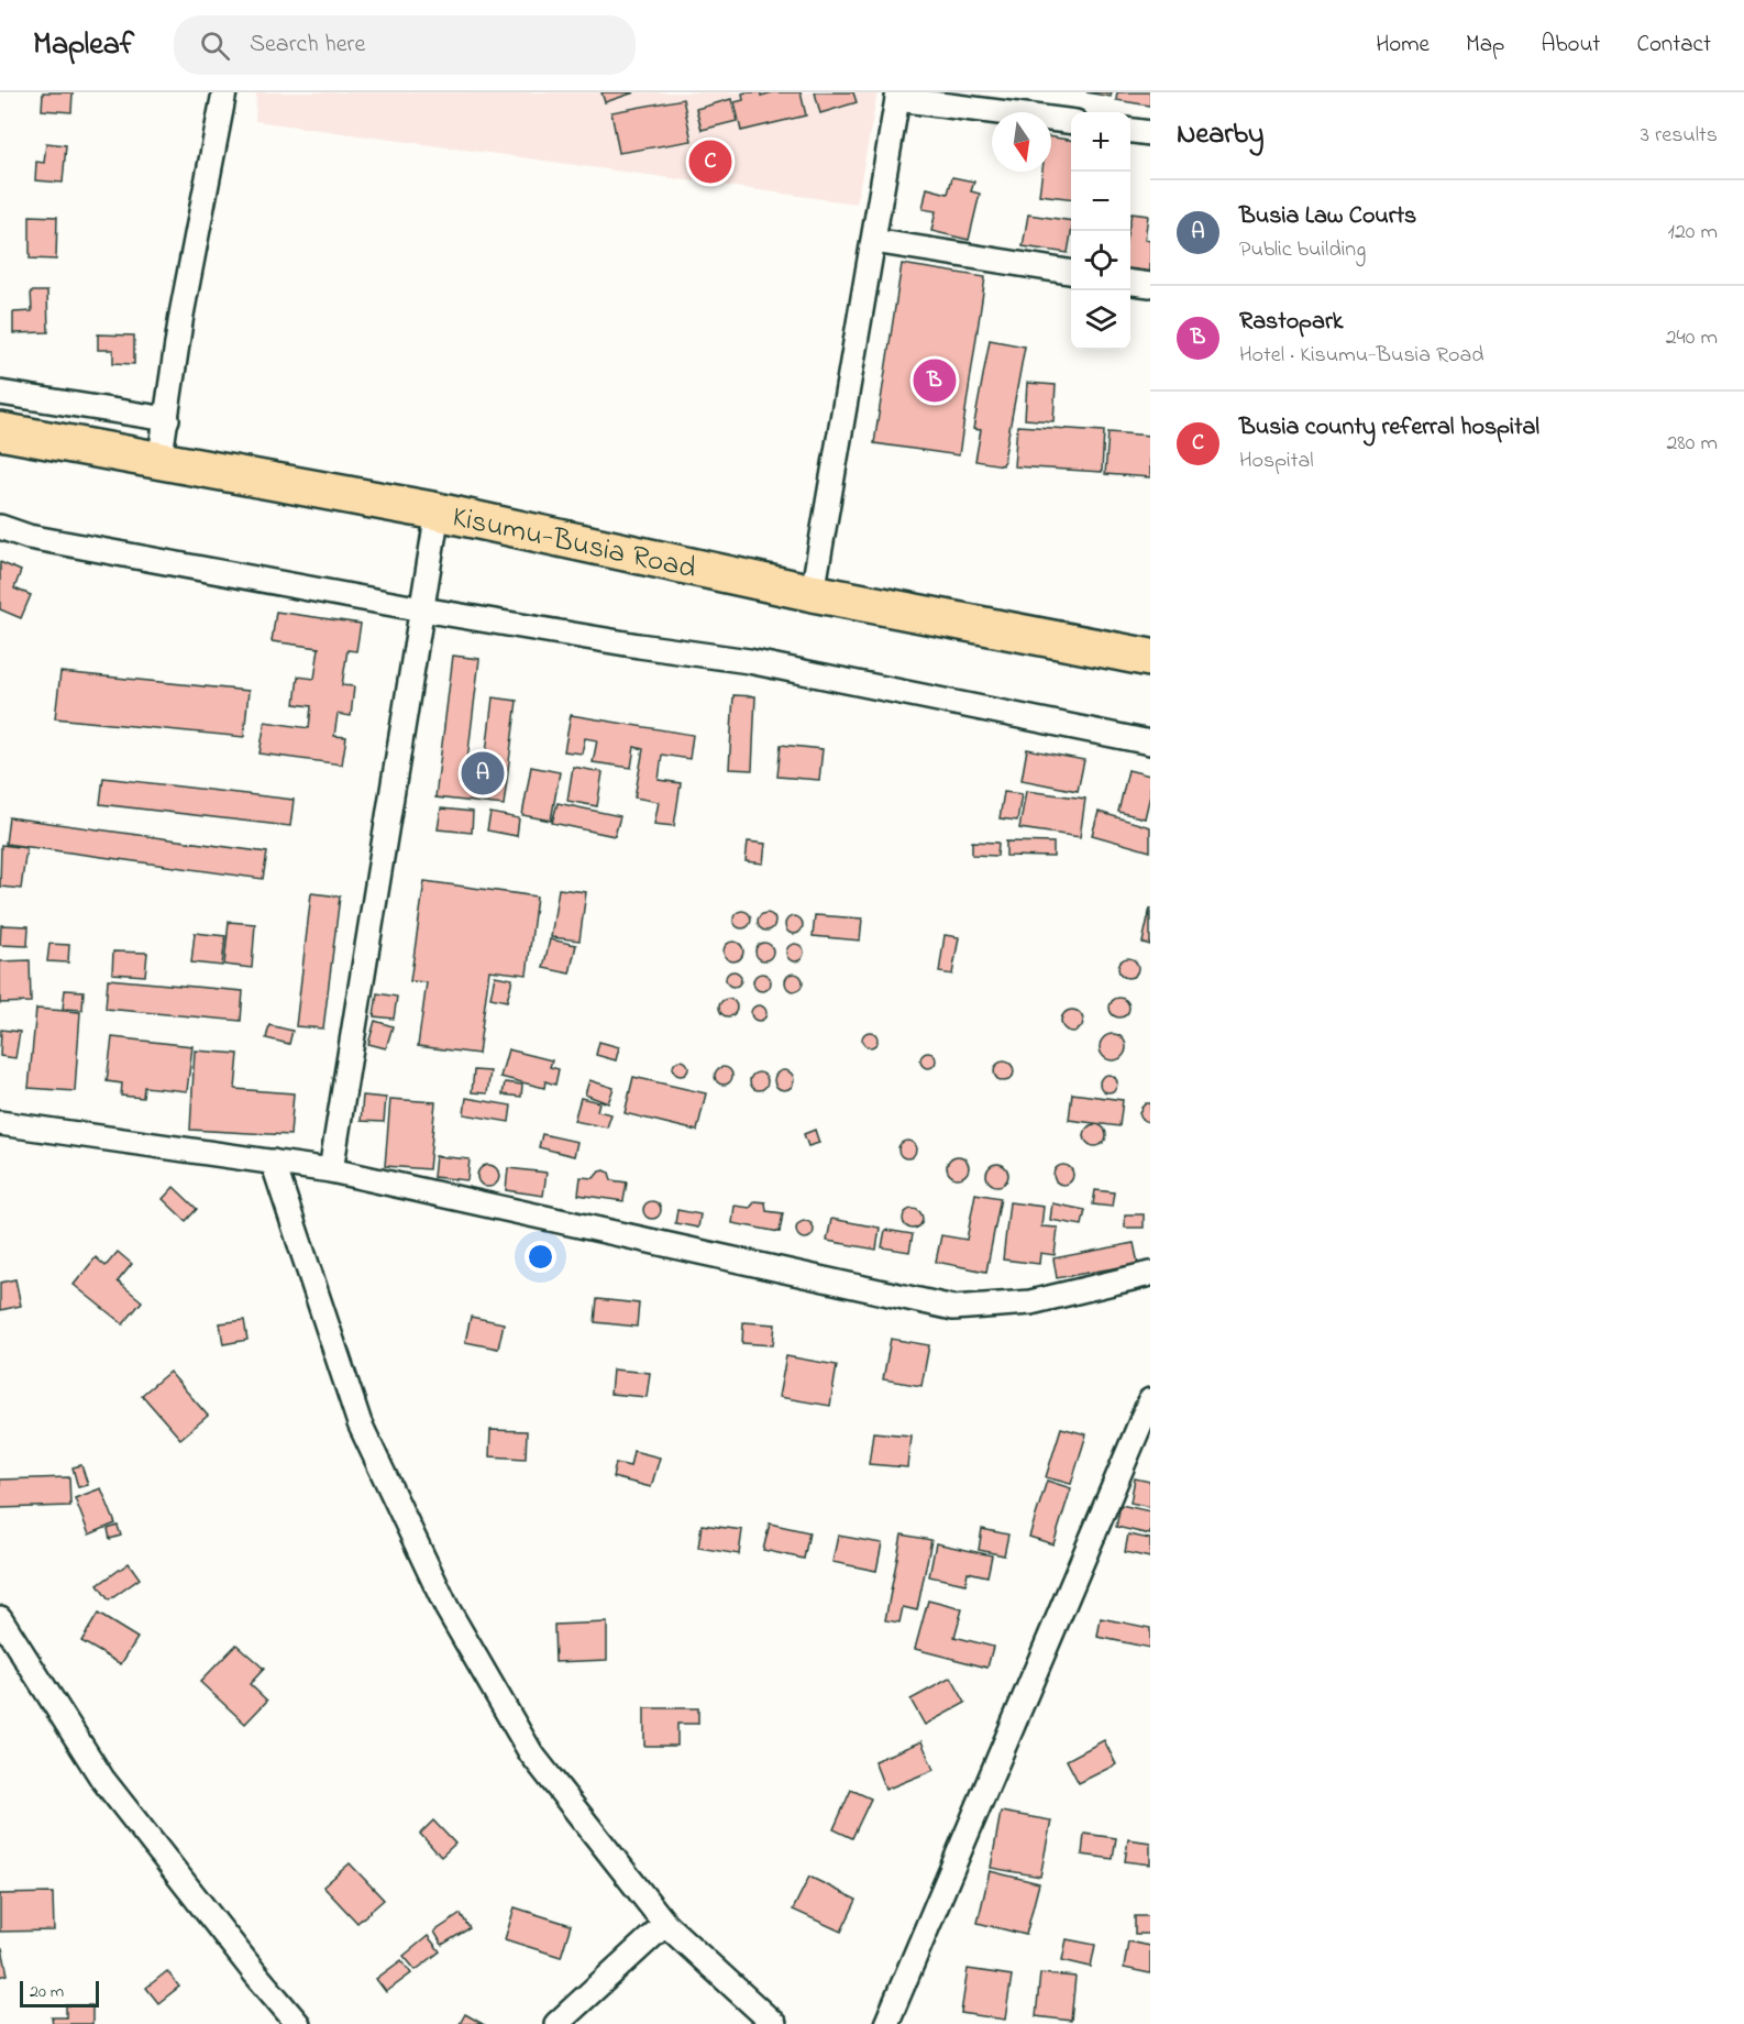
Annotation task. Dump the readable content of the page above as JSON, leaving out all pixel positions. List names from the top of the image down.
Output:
{
  "streets": {
    "highway": ["Kisumu-Busia Road"]
  },
  "scale_bar": "20 m",
  "north": "bottom",
  "page": {
    "header": "Mapleaf",
    "search": "Search here",
    "nav": [
      "Home",
      "Map",
      "About",
      "Contact"
    ],
    "heading": ["Nearby", "3 results"],
    "map_buttons": ["+", "−"],
    "pins": ["C", "B", "A"],
    "list": [
      {
        "mark": "A",
        "name": "Busia Law Courts",
        "note": "Public building",
        "value": "120 m"
      },
      {
        "mark": "B",
        "name": "Rastopark",
        "note": "Hotel · Kisumu-Busia Road",
        "value": "240 m"
      },
      {
        "mark": "C",
        "name": "Busia county referral hospital",
        "note": "Hospital",
        "value": "280 m"
      }
    ],
    "scale": "20 m"
  }
}
